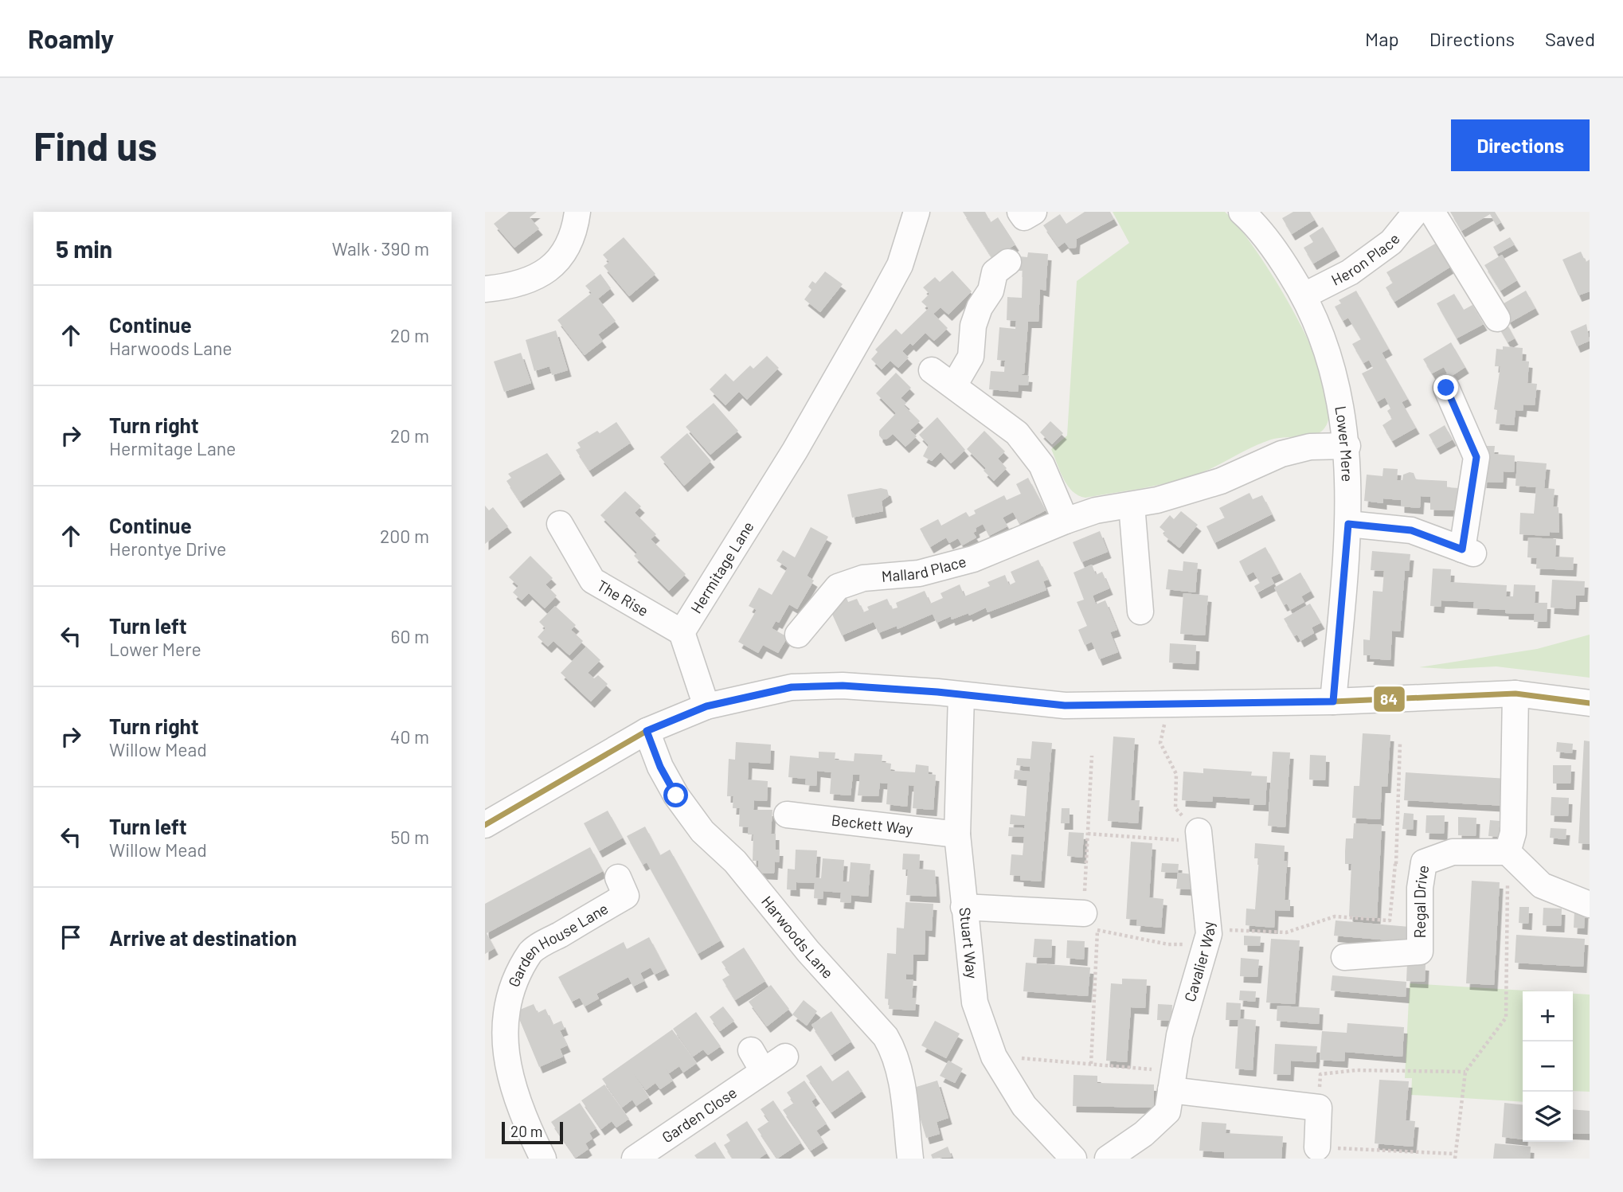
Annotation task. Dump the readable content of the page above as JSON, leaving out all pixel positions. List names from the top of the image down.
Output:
{
  "streets": {
    "street": [
      "Heron Place",
      "Lower Mere",
      "Hermitage Lane",
      "Mallard Place",
      "The Rise",
      "Beckett Way",
      "Regal Drive",
      "Harwoods Lane",
      "Stuart Way",
      "Garden House Lane",
      "Cavalier Way",
      "Garden Close"
    ]
  },
  "crossings": [
    ["Heron Place", "Lower Mere"],
    ["Lower Mere", "Mallard Place"],
    ["Hermitage Lane", "The Rise"],
    ["Beckett Way", "Stuart Way"]
  ],
  "lines": ["transit line 84"],
  "scale_bar": "20 m",
  "page": {
    "header": "Roamly",
    "nav": ["Map", "Directions", "Saved"],
    "buttons": "Directions",
    "title": "Find us",
    "heading": ["5 min", "Walk · 390 m"],
    "list": [
      ["Continue", "Harwoods Lane", "20 m"],
      ["Turn right", "Hermitage Lane", "20 m"],
      ["Continue", "Herontye Drive", "200 m"],
      ["Turn left", "Lower Mere", "60 m"],
      ["Turn right", "Willow Mead", "40 m"],
      ["Turn left", "Willow Mead", "50 m"],
      "Arrive at destination"
    ],
    "map_buttons": ["+", "−"],
    "scale": "20 m"
  }
}
